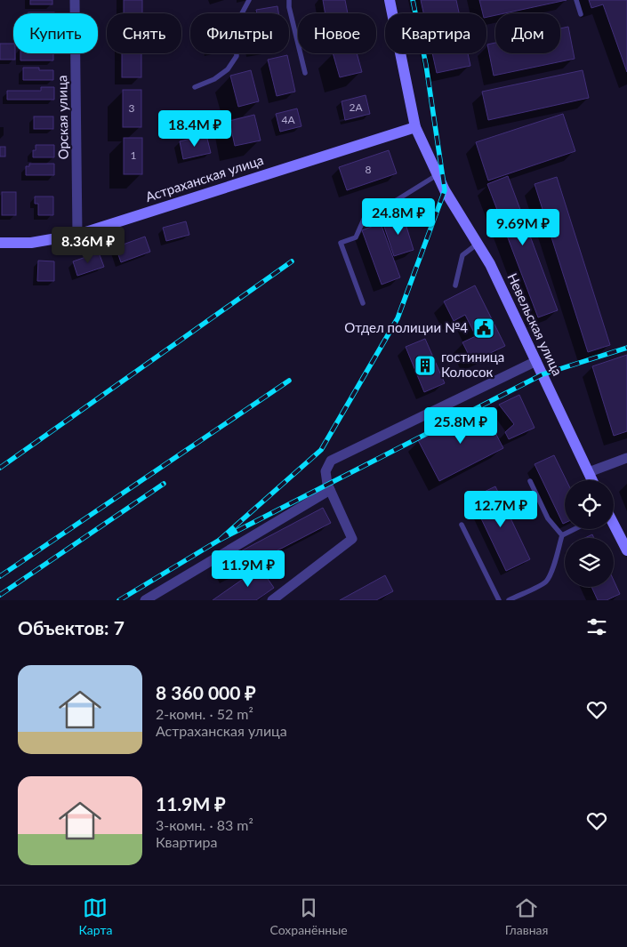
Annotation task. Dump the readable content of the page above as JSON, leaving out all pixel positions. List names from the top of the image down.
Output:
{
  "streets": {
    "street": ["Орская улица", "Астраханская улица", "Невельская улица"]
  },
  "crossings": [
    ["Орская улица", "Астраханская улица"],
    ["Астраханская улица", "Невельская улица"]
  ],
  "places": {
    "public building": ["Отдел полиции №4"],
    "building": ["гостиница Колосок"]
  },
  "house_numbers": [
    "2А",
    "3",
    "4А",
    "1",
    "8"
  ],
  "page": {
    "chip": [
      "Купить",
      "Снять",
      "Фильтры",
      "Новое",
      "Квартира",
      "Дом"
    ],
    "price": [
      "18.4M ₽",
      "24.8M ₽",
      "9.69M ₽",
      "8.36M ₽",
      "25.8M ₽",
      "12.7M ₽",
      "11.9M ₽"
    ],
    "heading": "Объектов: 7",
    "list": [
      {
        "name": "8 360 000 ₽",
        "note": "2-комн. · 52 m² · Астраханская улица"
      },
      {
        "name": "11.9M ₽",
        "note": "3-комн. · 83 m² · Квартира"
      }
    ],
    "tabs": ["Карта", "Сохранённые", "Главная"]
  }
}
